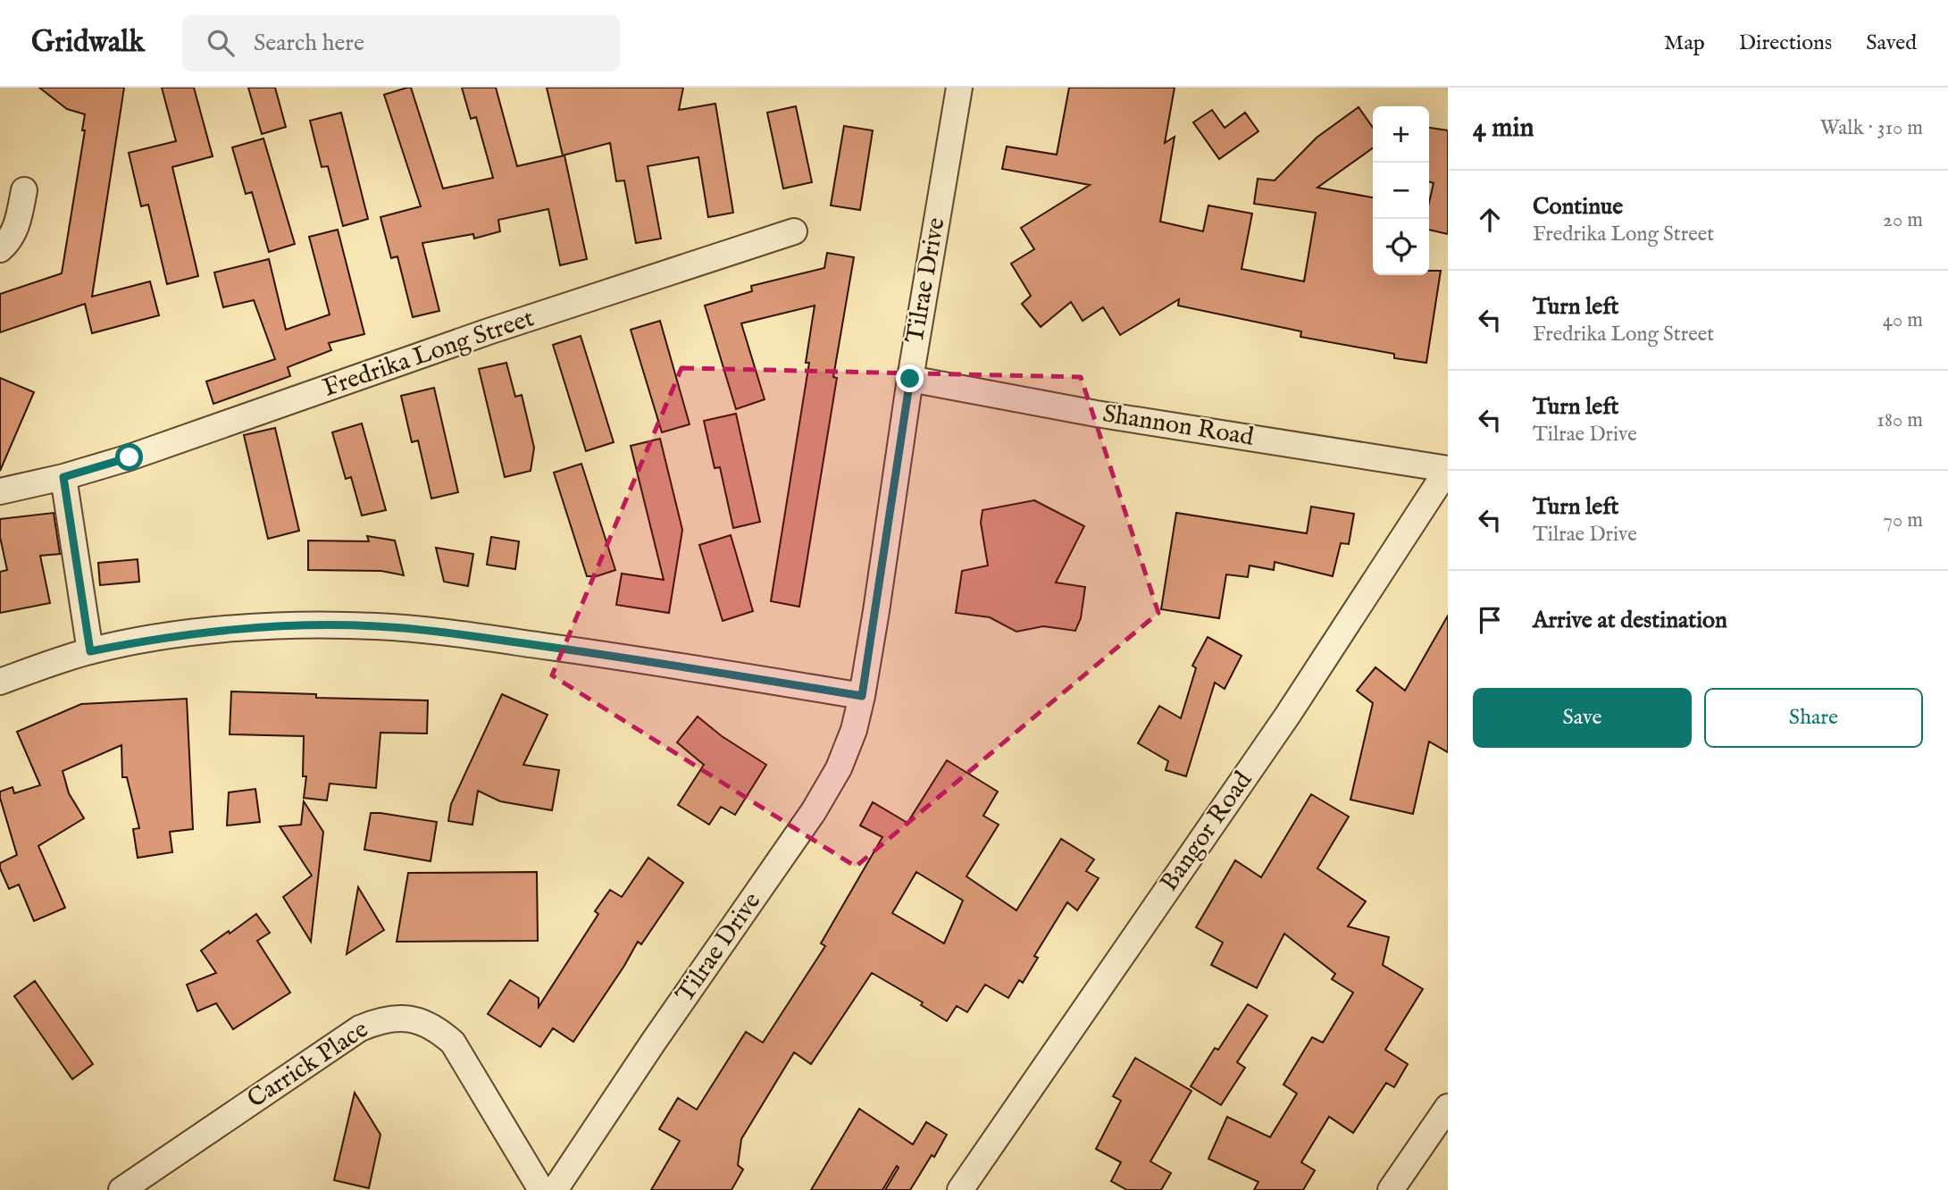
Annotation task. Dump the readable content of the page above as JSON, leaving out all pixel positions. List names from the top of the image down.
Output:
{
  "streets": {
    "street": [
      "Tilrae Drive",
      "Fredrika Long Street",
      "Shannon Road",
      "Bangor Road",
      "Carrick Place"
    ]
  },
  "crossings": [
    ["Tilrae Drive", "Shannon Road"],
    ["Shannon Road", "Bangor Road"]
  ],
  "page": {
    "header": "Gridwalk",
    "search": "Search here",
    "nav": ["Map", "Directions", "Saved"],
    "heading": ["4 min", "Walk · 310 m"],
    "map_buttons": ["+", "−"],
    "list": [
      ["Continue", "Fredrika Long Street", "20 m"],
      ["Turn left", "Fredrika Long Street", "40 m"],
      ["Turn left", "Tilrae Drive", "180 m"],
      ["Turn left", "Tilrae Drive", "70 m"],
      "Arrive at destination"
    ],
    "buttons": ["Save", "Share"]
  }
}
